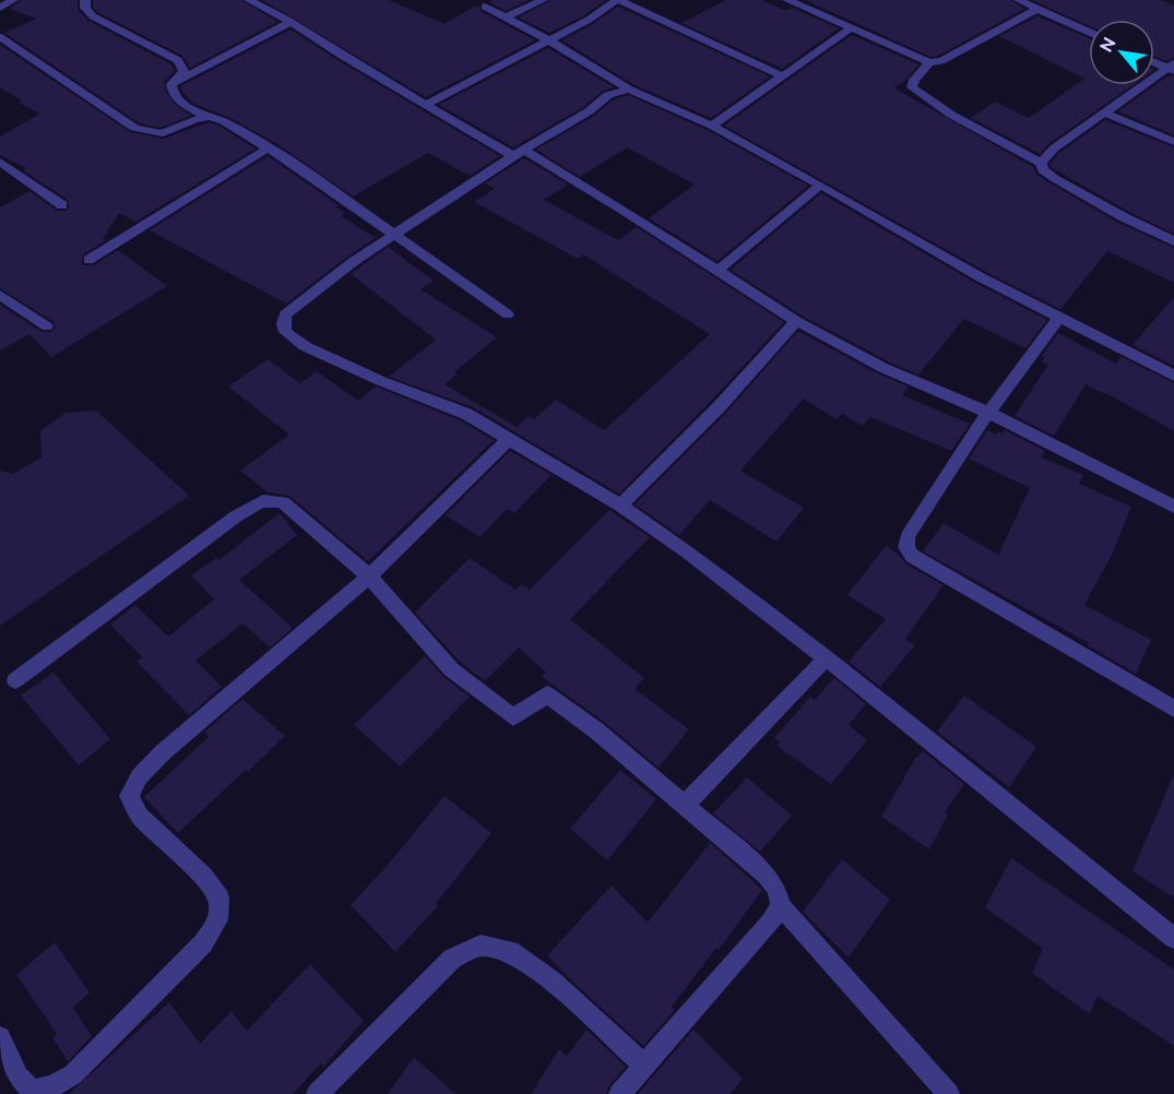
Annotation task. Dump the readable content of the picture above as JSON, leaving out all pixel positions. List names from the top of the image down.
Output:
{
  "north": "top left"
}
